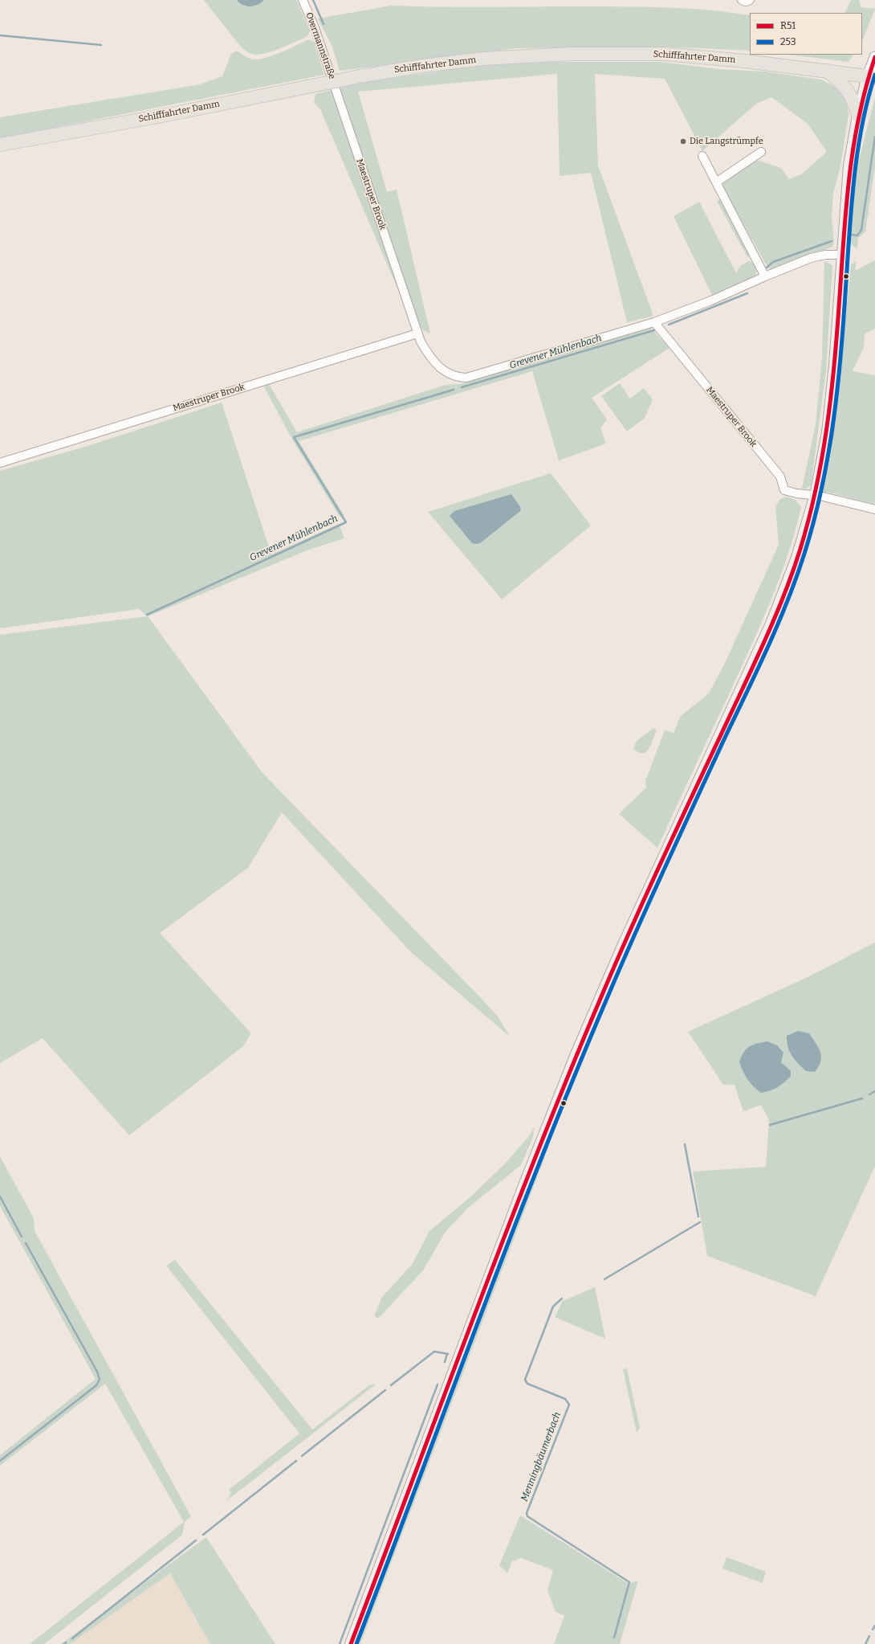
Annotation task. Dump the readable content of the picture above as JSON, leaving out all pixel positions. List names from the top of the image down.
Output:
{
  "streets": {
    "main road": ["Schifffahrter Damm"],
    "street": ["Overmannstraße", "Maestruper Brook"]
  },
  "crossings": [
    ["Overmannstraße", "Maestruper Brook"]
  ],
  "water": ["Grevener Mühlenbach", "Menningbäumerbach"],
  "places": ["Die Langstrümpfe"],
  "lines": ["transit line R51", "transit line 253"],
  "legend": ["R51", "253"]
}
